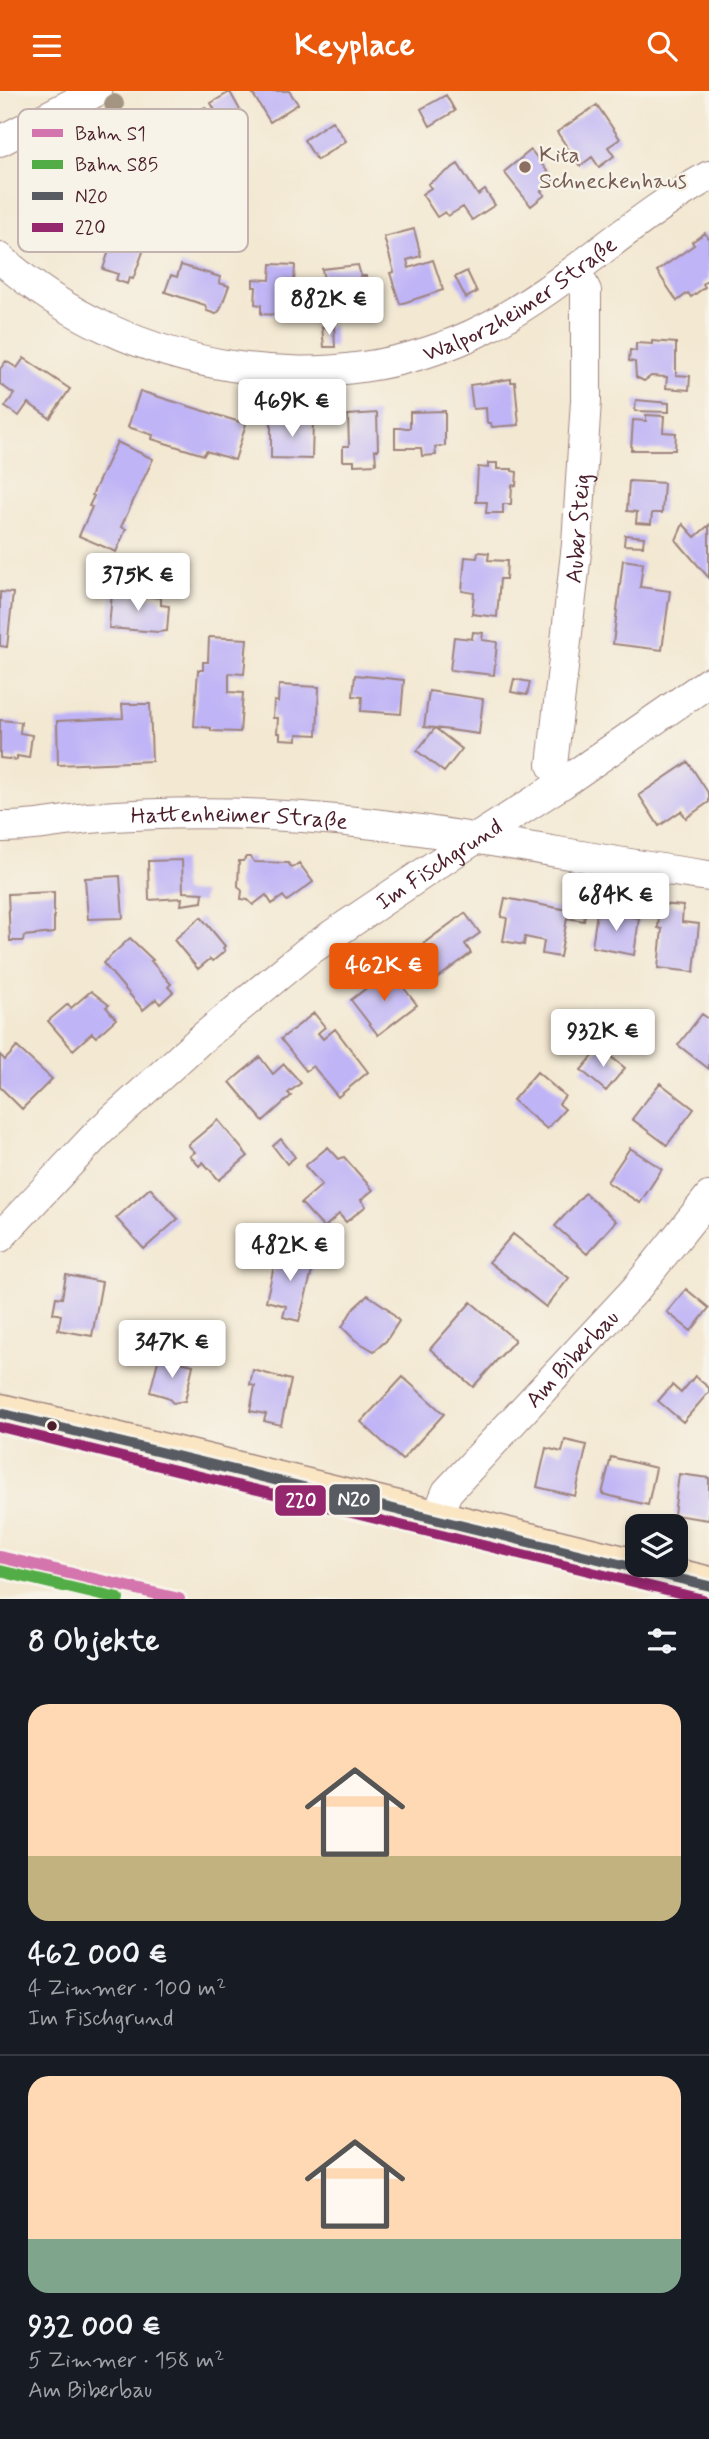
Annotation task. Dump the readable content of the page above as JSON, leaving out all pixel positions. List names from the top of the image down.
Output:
{
  "streets": {
    "street": [
      "Walporzheimer Straße",
      "Auber Steig",
      "Hattenheimer Straße",
      "Im Fischgrund",
      "Am Biberbau"
    ]
  },
  "crossings": [
    ["Walporzheimer Straße", "Auber Steig"],
    ["Auber Steig", "Im Fischgrund"],
    ["Hattenheimer Straße", "Im Fischgrund"]
  ],
  "places": ["Kita Schneckenhaus"],
  "lines": [
    "transit line N20",
    "transit line 220",
    "rail line S1",
    "rail line S85"
  ],
  "legend": [
    "Bahn S1",
    "Bahn S85",
    "N20",
    "220"
  ],
  "page": {
    "header": "Keyplace",
    "price": [
      "882K €",
      "469K €",
      "375K €",
      "684K €",
      "462K €",
      "932K €",
      "482K €",
      "347K €"
    ],
    "heading": "8 Objekte",
    "list": [
      {
        "name": "462 000 €",
        "note": "4 Zimmer · 100 m² · Im Fischgrund"
      },
      {
        "name": "932 000 €",
        "note": "5 Zimmer · 158 m² · Am Biberbau"
      }
    ]
  }
}
